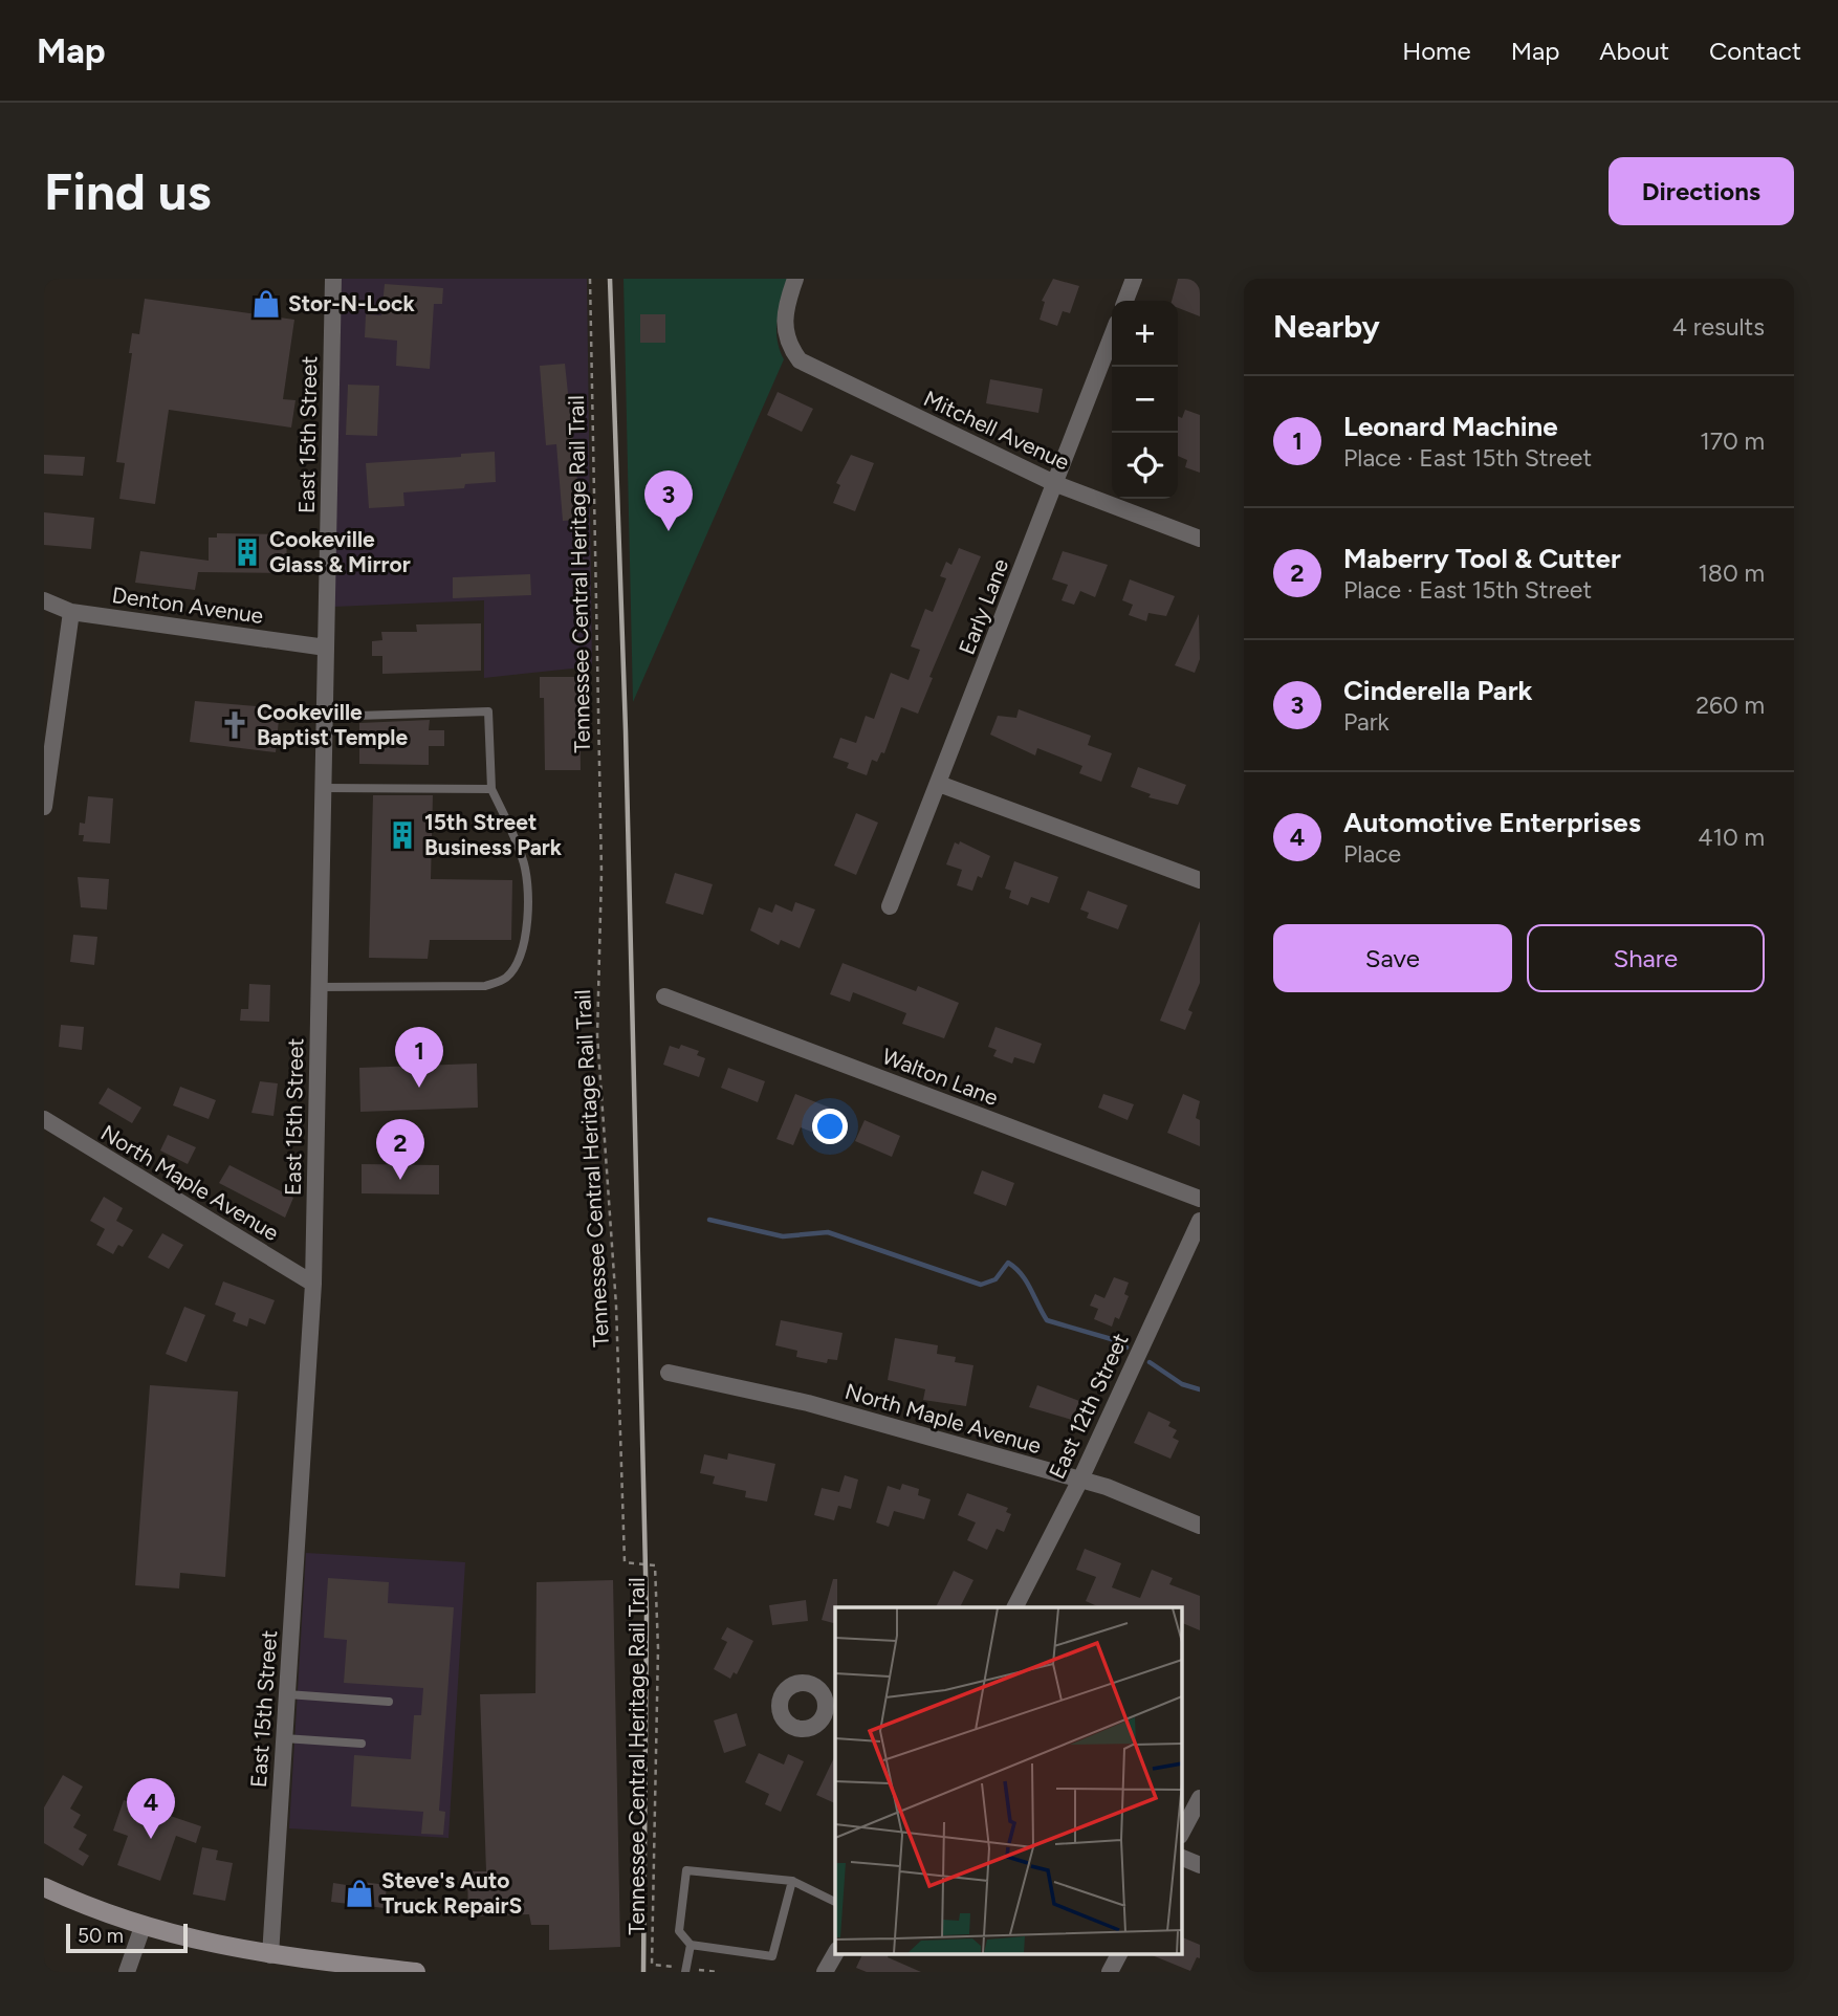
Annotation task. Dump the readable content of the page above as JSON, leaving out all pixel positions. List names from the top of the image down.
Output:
{
  "streets": {
    "street": [
      "Mitchell Avenue",
      "East 15th Street",
      "Denton Avenue",
      "Early Lane",
      "Walton Lane",
      "North Maple Avenue",
      "East 12th Street"
    ],
    "path": ["Tennessee Central Heritage Rail Trail"]
  },
  "crossings": [
    ["Mitchell Avenue", "Early Lane"],
    ["East 15th Street", "Denton Avenue"],
    ["East 15th Street", "North Maple Avenue"],
    ["North Maple Avenue", "East 12th Street"]
  ],
  "places": {
    "shop": ["Stor-N-Lock", "Steve's Auto Truck RepairS"],
    "building": ["Cookeville Glass & Mirror", "15th Street Business Park"],
    "church": ["Cookeville Baptist Temple"]
  },
  "scale_bar": "50 m",
  "page": {
    "header": "Map",
    "nav": [
      "Home",
      "Map",
      "About",
      "Contact"
    ],
    "buttons": [
      "Directions",
      ["Save", "Share"]
    ],
    "title": "Find us",
    "heading": ["Nearby", "4 results"],
    "map_buttons": ["+", "−"],
    "list": [
      {
        "mark": "1",
        "name": "Leonard Machine",
        "note": "Place · East 15th Street",
        "value": "170 m"
      },
      {
        "mark": "2",
        "name": "Maberry Tool & Cutter",
        "note": "Place · East 15th Street",
        "value": "180 m"
      },
      {
        "mark": "3",
        "name": "Cinderella Park",
        "note": "Park",
        "value": "260 m"
      },
      {
        "mark": "4",
        "name": "Automotive Enterprises",
        "note": "Place",
        "value": "410 m"
      }
    ],
    "pins": [
      "3",
      "1",
      "2",
      "4"
    ],
    "scale": "50 m"
  }
}
